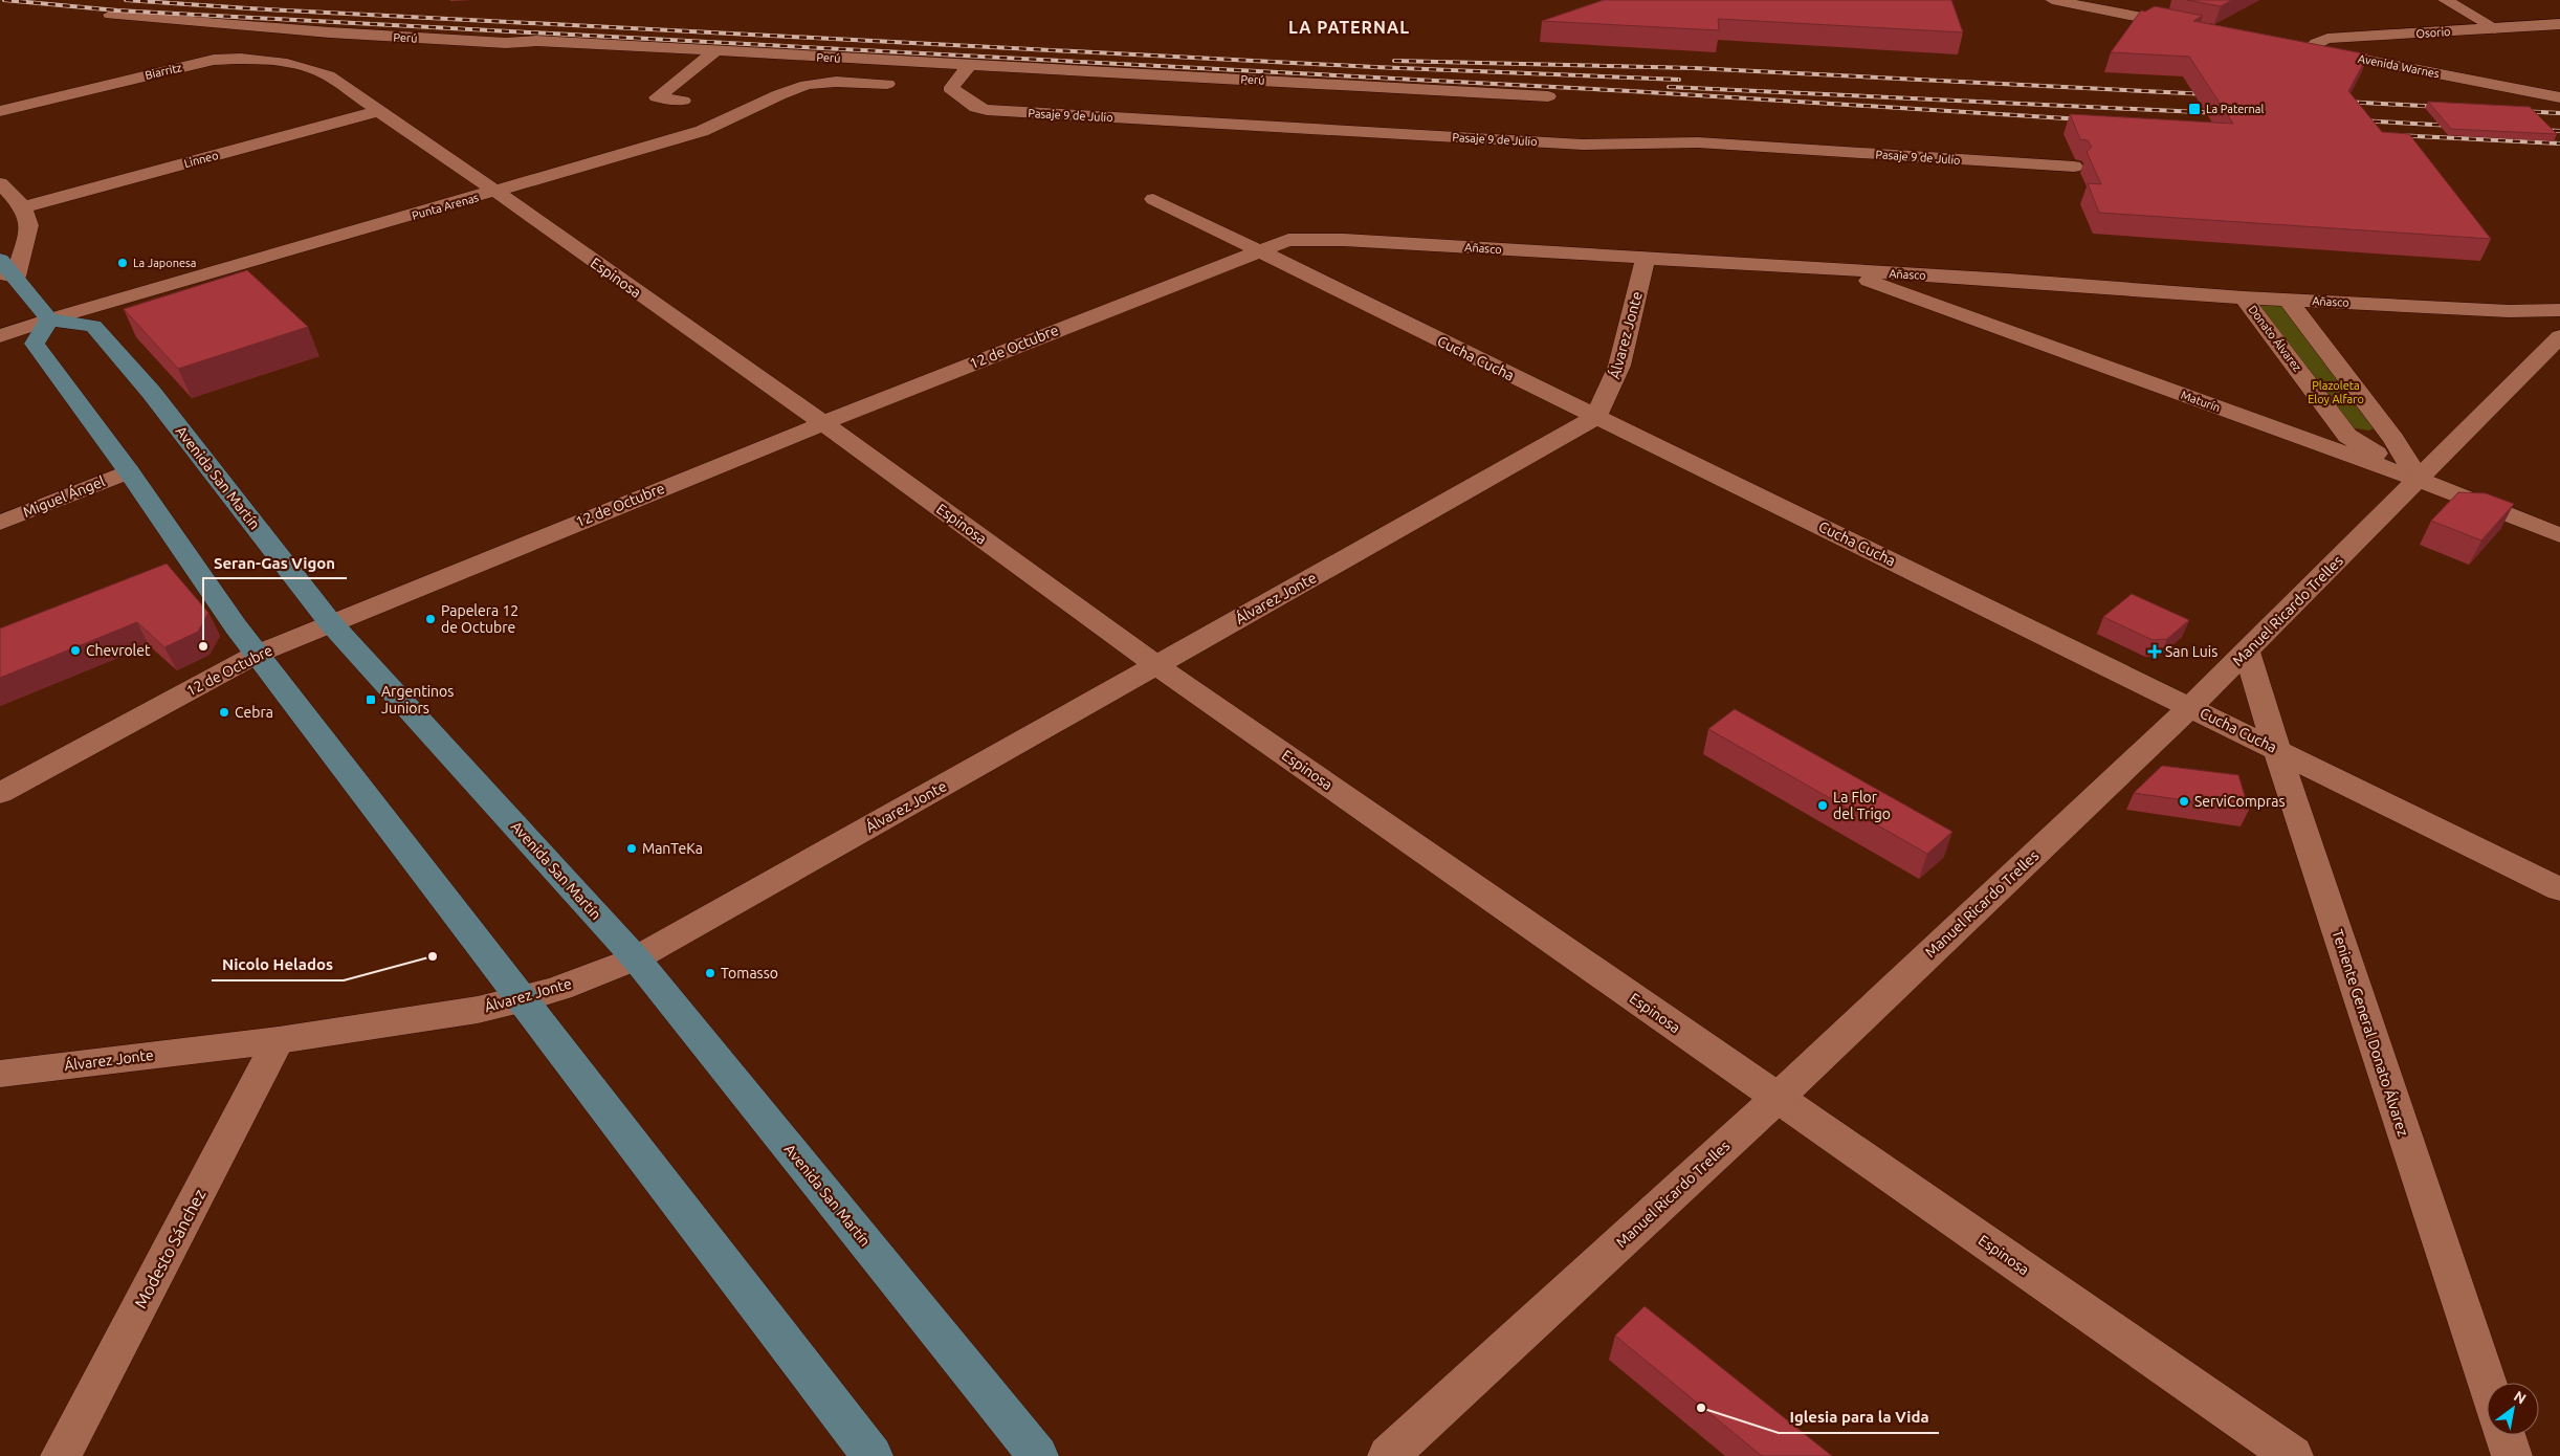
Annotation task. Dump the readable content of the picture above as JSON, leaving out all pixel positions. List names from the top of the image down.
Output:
{
  "streets": {
    "main road": ["Avenida San Martín"],
    "street": [
      "Osorio",
      "Perú",
      "Avenida Warnes",
      "Biarritz",
      "Pasaje 9 de Julio",
      "Linneo",
      "Punta Arenas",
      "Añasco",
      "Espinosa",
      "Álvarez Jonte",
      "Donato Álvarez",
      "12 de Octubre",
      "Cucha Cucha",
      "Maturín",
      "Miguel Ángel",
      "Manuel Ricardo Trelles",
      "Teniente General Donato Álvarez",
      "Modesto Sánchez"
    ]
  },
  "crossings": [
    ["Osorio", "Avenida Warnes"],
    ["Perú", "Pasaje 9 de Julio"],
    ["Biarritz", "Espinosa"],
    ["Linneo", "Espinosa"],
    ["Punta Arenas", "Espinosa"],
    ["Punta Arenas", "Avenida San Martín"],
    ["Añasco", "Álvarez Jonte"],
    ["Añasco", "Donato Álvarez"],
    ["Añasco", "12 de Octubre"],
    ["Añasco", "Cucha Cucha"],
    ["Añasco", "Maturín"],
    ["Espinosa", "Álvarez Jonte"],
    ["Espinosa", "12 de Octubre"],
    ["Espinosa", "Manuel Ricardo Trelles"],
    ["Álvarez Jonte", "Cucha Cucha"],
    ["Álvarez Jonte", "Avenida San Martín"],
    ["Álvarez Jonte", "Modesto Sánchez"],
    ["Donato Álvarez", "Maturín"],
    ["Donato Álvarez", "Manuel Ricardo Trelles"],
    ["12 de Octubre", "Cucha Cucha"],
    ["12 de Octubre", "Avenida San Martín"],
    ["Cucha Cucha", "Manuel Ricardo Trelles"],
    ["Cucha Cucha", "Teniente General Donato Álvarez"],
    ["Maturín", "Manuel Ricardo Trelles"],
    ["Manuel Ricardo Trelles", "Teniente General Donato Álvarez"]
  ],
  "districts": ["LA PATERNAL"],
  "parks": ["Plazoleta Eloy Alfaro"],
  "places": {
    "transit": ["La Paternal", "Argentinos Juniors"],
    "other": [
      "La Japonesa",
      "Papelera 12 de Octubre",
      "Seran-Gas Vigon",
      "Chevrolet",
      "Cebra",
      "ServiCompras",
      "La Flor del Trigo",
      "ManTeKa",
      "Nicolo Helados",
      "Tomasso",
      "Iglesia para la Vida"
    ],
    "health": ["San Luis"]
  },
  "north": "top right"
}
